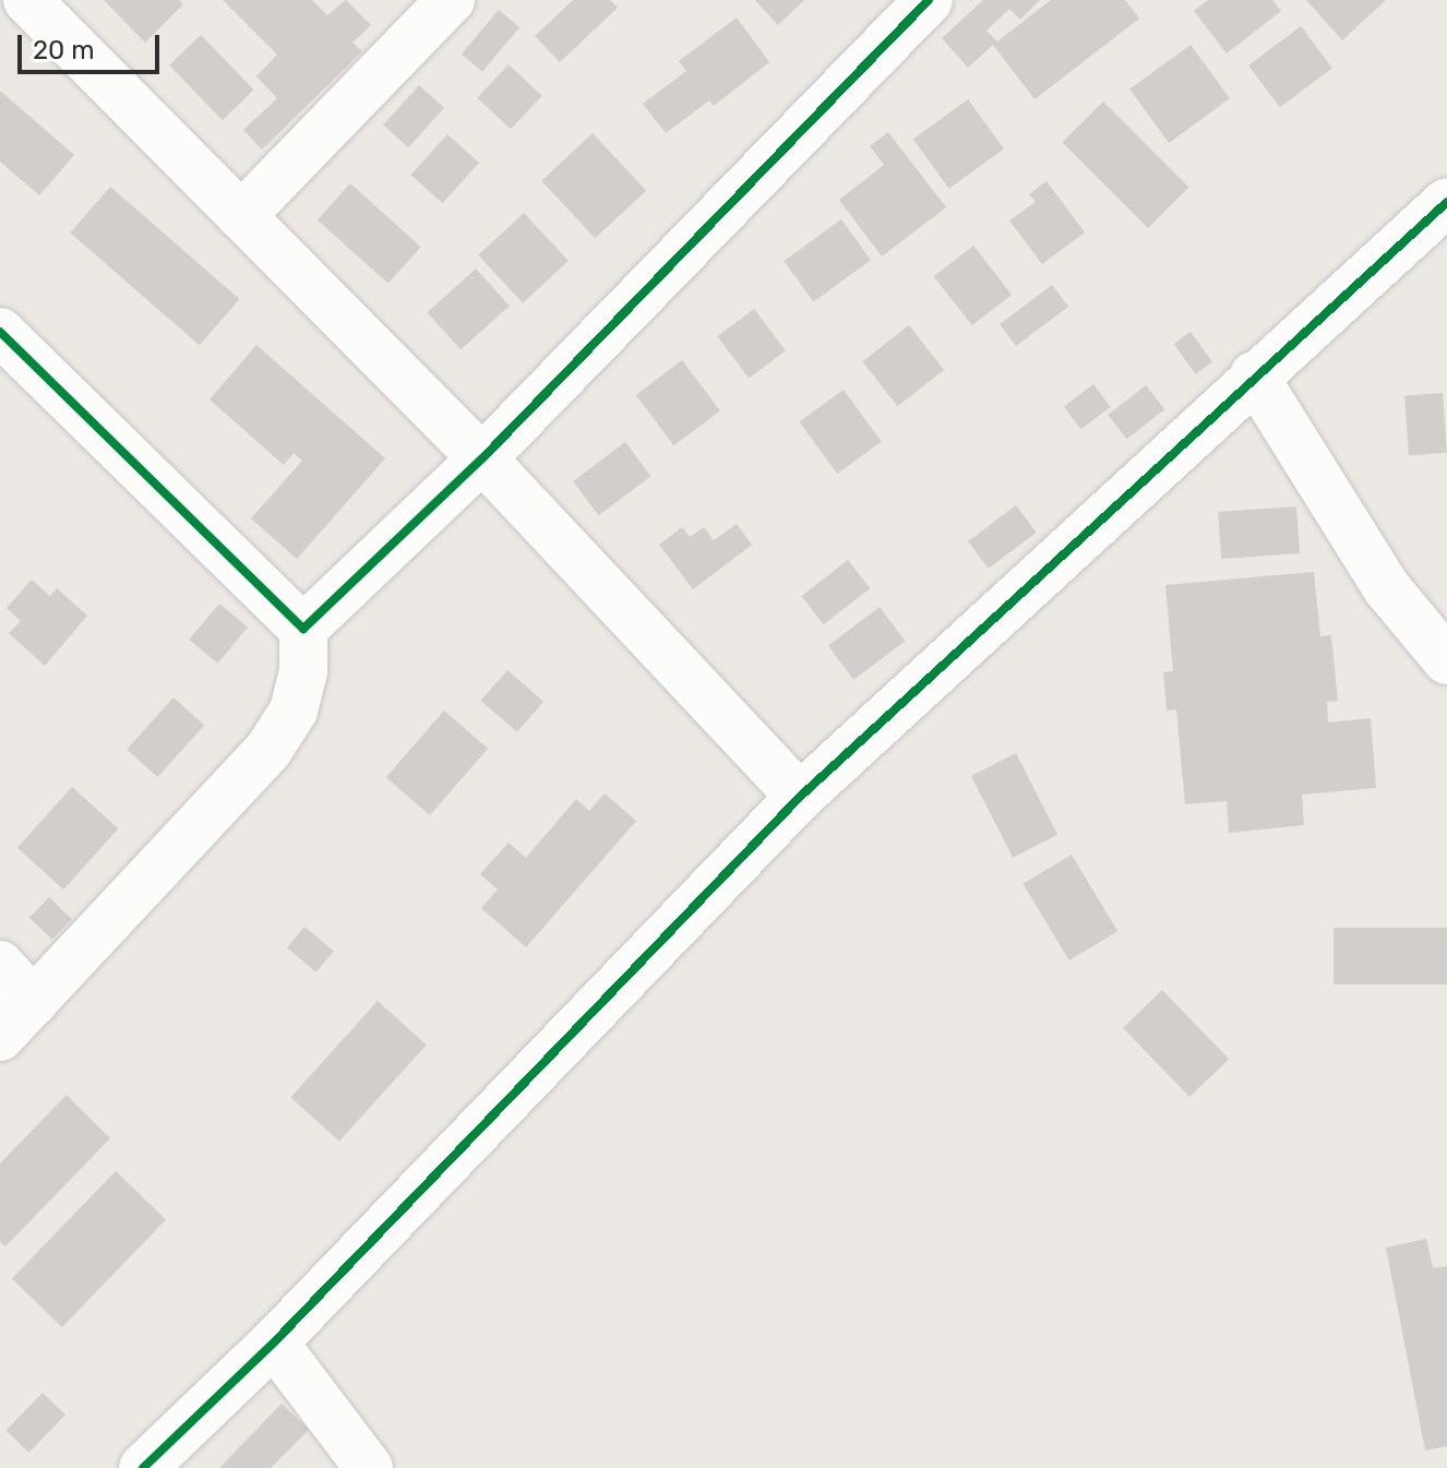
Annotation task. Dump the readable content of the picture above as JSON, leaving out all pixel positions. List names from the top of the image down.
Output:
{
  "scale_bar": "20 m"
}
